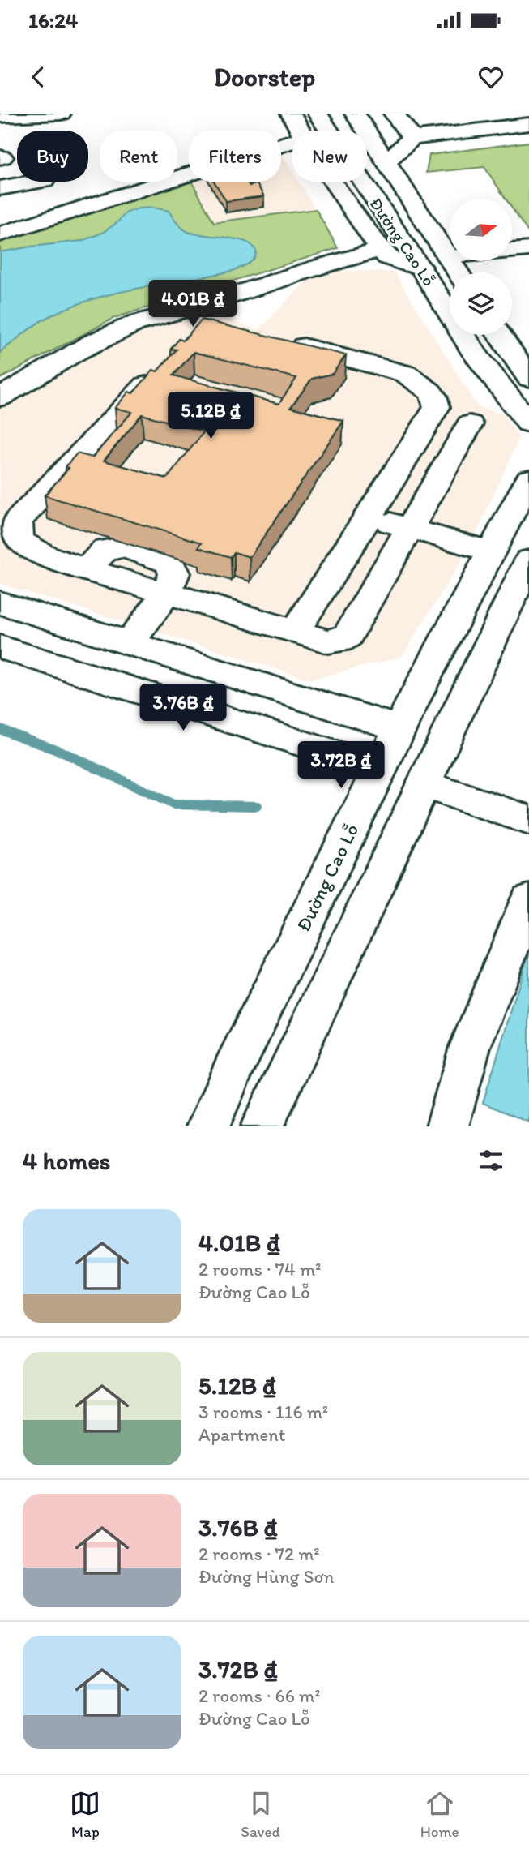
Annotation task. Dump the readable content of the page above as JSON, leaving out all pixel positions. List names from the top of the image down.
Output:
{
  "streets": {
    "street": ["Đường Cao Lỗ"]
  },
  "north": "right",
  "page": {
    "status": "16:24",
    "header": "Doorstep",
    "chip": [
      "Buy",
      "Rent",
      "Filters",
      "New"
    ],
    "price": [
      "4.01B ₫",
      "5.12B ₫",
      "3.76B ₫",
      "3.72B ₫"
    ],
    "heading": "4 homes",
    "list": [
      {
        "name": "4.01B ₫",
        "note": "2 rooms · 74 m² · Đường Cao Lỗ"
      },
      {
        "name": "5.12B ₫",
        "note": "3 rooms · 116 m² · Apartment"
      },
      {
        "name": "3.76B ₫",
        "note": "2 rooms · 72 m² · Đường Hùng Sơn"
      },
      {
        "name": "3.72B ₫",
        "note": "2 rooms · 66 m² · Đường Cao Lỗ"
      }
    ],
    "tabs": ["Map", "Saved", "Home"]
  }
}
